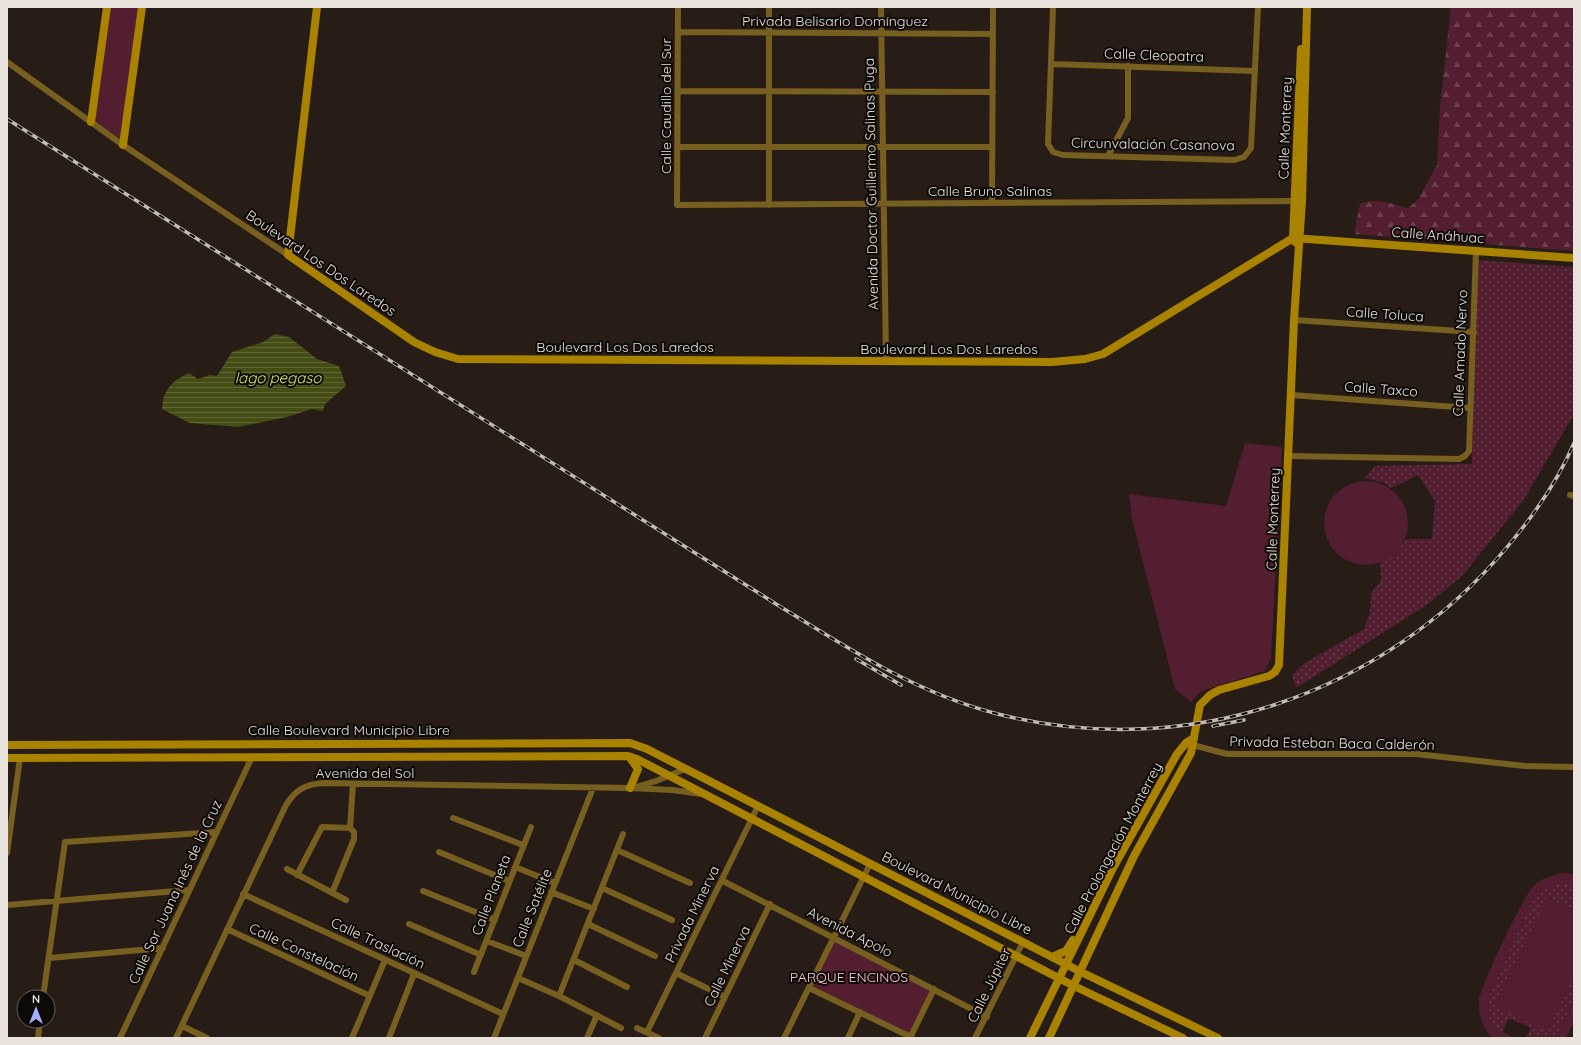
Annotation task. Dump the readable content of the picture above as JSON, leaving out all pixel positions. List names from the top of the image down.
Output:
{
  "streets": {
    "street": [
      "Privada Belisario Domínguez",
      "Calle Cleopatra",
      "Calle Caudillo del Sur",
      "Calle Monterrey",
      "Circunvalación Casanova",
      "Avenida Doctor Guillermo Salinas Puga",
      "Calle Bruno Salinas",
      "Calle Anáhuac",
      "Boulevard Los Dos Laredos",
      "Calle Toluca",
      "Calle Amado Nervo",
      "Calle Taxco",
      "Calle Boulevard Municipio Libre",
      "Privada Esteban Baca Calderón",
      "Avenida del Sol",
      "Calle Prolongación Monterrey",
      "Calle Sor Juana Inés de la Cruz",
      "Boulevard Municipio Libre",
      "Calle Planeta",
      "Calle Satélite",
      "Privada Minerva",
      "Avenida Apolo",
      "Calle Traslación",
      "Calle Constelación",
      "Calle Minerva",
      "Calle Júpiter"
    ]
  },
  "crossings": [
    ["Privada Belisario Domínguez", "Calle Caudillo del Sur"],
    ["Privada Belisario Domínguez", "Avenida Doctor Guillermo Salinas Puga"],
    ["Calle Cleopatra", "Circunvalación Casanova"],
    ["Calle Caudillo del Sur", "Calle Bruno Salinas"],
    ["Calle Monterrey", "Calle Bruno Salinas"],
    ["Calle Monterrey", "Calle Anáhuac"],
    ["Calle Monterrey", "Boulevard Los Dos Laredos"],
    ["Calle Monterrey", "Calle Toluca"],
    ["Calle Monterrey", "Calle Amado Nervo"],
    ["Calle Monterrey", "Calle Taxco"],
    ["Calle Monterrey", "Privada Esteban Baca Calderón"],
    ["Calle Monterrey", "Calle Prolongación Monterrey"],
    ["Avenida Doctor Guillermo Salinas Puga", "Calle Bruno Salinas"],
    ["Avenida Doctor Guillermo Salinas Puga", "Boulevard Los Dos Laredos"],
    ["Calle Anáhuac", "Boulevard Los Dos Laredos"],
    ["Calle Anáhuac", "Calle Amado Nervo"],
    ["Calle Toluca", "Calle Amado Nervo"],
    ["Calle Amado Nervo", "Calle Taxco"],
    ["Calle Boulevard Municipio Libre", "Calle Sor Juana Inés de la Cruz"],
    ["Calle Boulevard Municipio Libre", "Boulevard Municipio Libre"],
    ["Privada Esteban Baca Calderón", "Calle Prolongación Monterrey"],
    ["Avenida del Sol", "Boulevard Municipio Libre"],
    ["Avenida del Sol", "Calle Satélite"],
    ["Avenida del Sol", "Calle Traslación"],
    ["Avenida del Sol", "Calle Constelación"],
    ["Calle Prolongación Monterrey", "Boulevard Municipio Libre"],
    ["Boulevard Municipio Libre", "Privada Minerva"],
    ["Boulevard Municipio Libre", "Calle Júpiter"],
    ["Calle Satélite", "Calle Traslación"],
    ["Privada Minerva", "Avenida Apolo"],
    ["Avenida Apolo", "Calle Minerva"],
    ["Avenida Apolo", "Calle Júpiter"]
  ],
  "water": ["lago pegaso"],
  "parks": ["PARQUE ENCINOS"],
  "north": "top"
}
